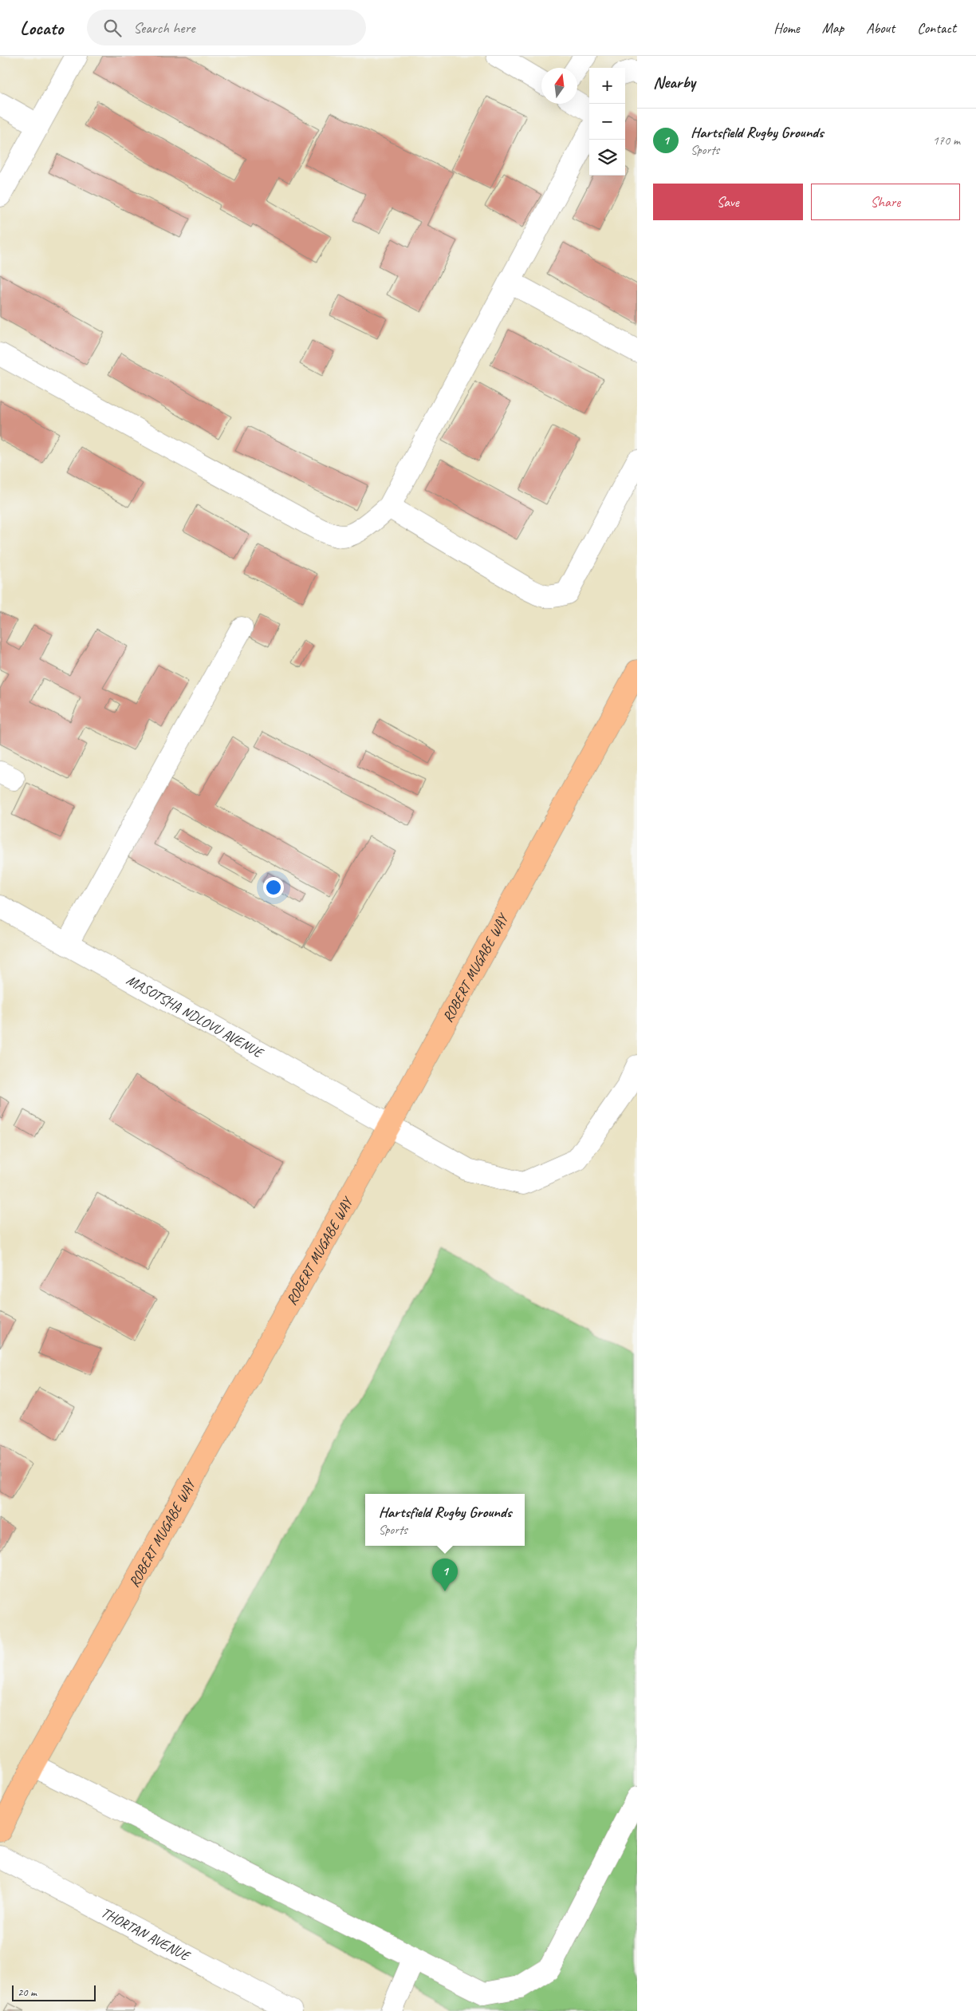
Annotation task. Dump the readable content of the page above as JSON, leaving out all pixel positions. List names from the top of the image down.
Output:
{
  "streets": {
    "main road": ["ROBERT MUGABE WAY"],
    "street": ["MASOTSHA NDLOVU AVENUE", "THORTAN AVENUE"]
  },
  "crossings": [
    ["ROBERT MUGABE WAY", "MASOTSHA NDLOVU AVENUE"]
  ],
  "scale_bar": "20 m",
  "north": "top",
  "page": {
    "header": "Locato",
    "search": "Search here",
    "nav": [
      "Home",
      "Map",
      "About",
      "Contact"
    ],
    "heading": "Nearby",
    "map_buttons": ["+", "−"],
    "list": [
      {
        "mark": "1",
        "name": "Hartsfield Rugby Grounds",
        "note": "Sports",
        "value": "170 m"
      }
    ],
    "buttons": ["Save", "Share"],
    "popup": ["Hartsfield Rugby Grounds", "Sports"],
    "pins": "1",
    "scale": "20 m"
  }
}
